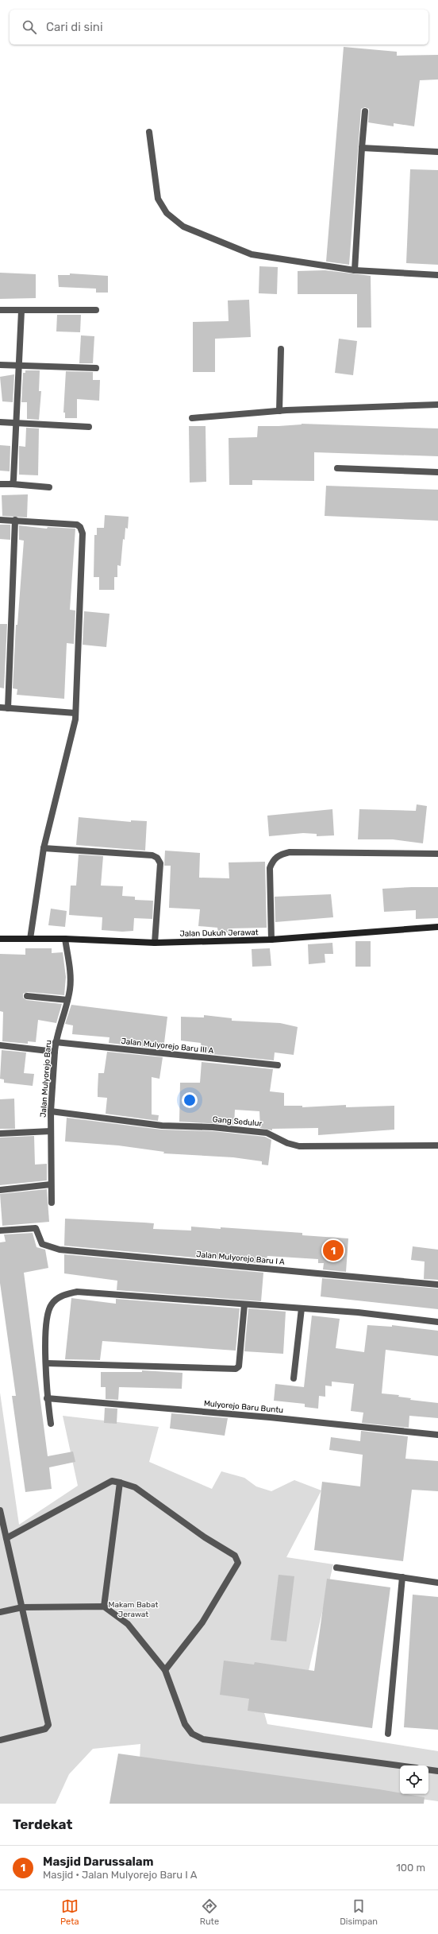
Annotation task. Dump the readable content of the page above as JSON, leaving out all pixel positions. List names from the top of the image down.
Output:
{
  "streets": {
    "street": [
      "Jalan Dukuh Jerawat",
      "Jalan Mulyorejo Baru III A",
      "Jalan Mulyorejo Baru",
      "Gang Sedulur",
      "Jalan Mulyorejo Baru I A",
      "Mulyorejo Baru Buntu"
    ]
  },
  "crossings": [
    ["Jalan Dukuh Jerawat", "Jalan Mulyorejo Baru"],
    ["Jalan Mulyorejo Baru III A", "Jalan Mulyorejo Baru"],
    ["Jalan Mulyorejo Baru", "Gang Sedulur"]
  ],
  "parks": ["Makam Babat Jerawat"],
  "page": {
    "search": "Cari di sini",
    "pins": "1",
    "heading": "Terdekat",
    "list": [
      {
        "mark": "1",
        "name": "Masjid Darussalam",
        "note": "Masjid · Jalan Mulyorejo Baru I A",
        "value": "100 m"
      }
    ],
    "nav": ["Peta", "Rute", "Disimpan"]
  }
}
